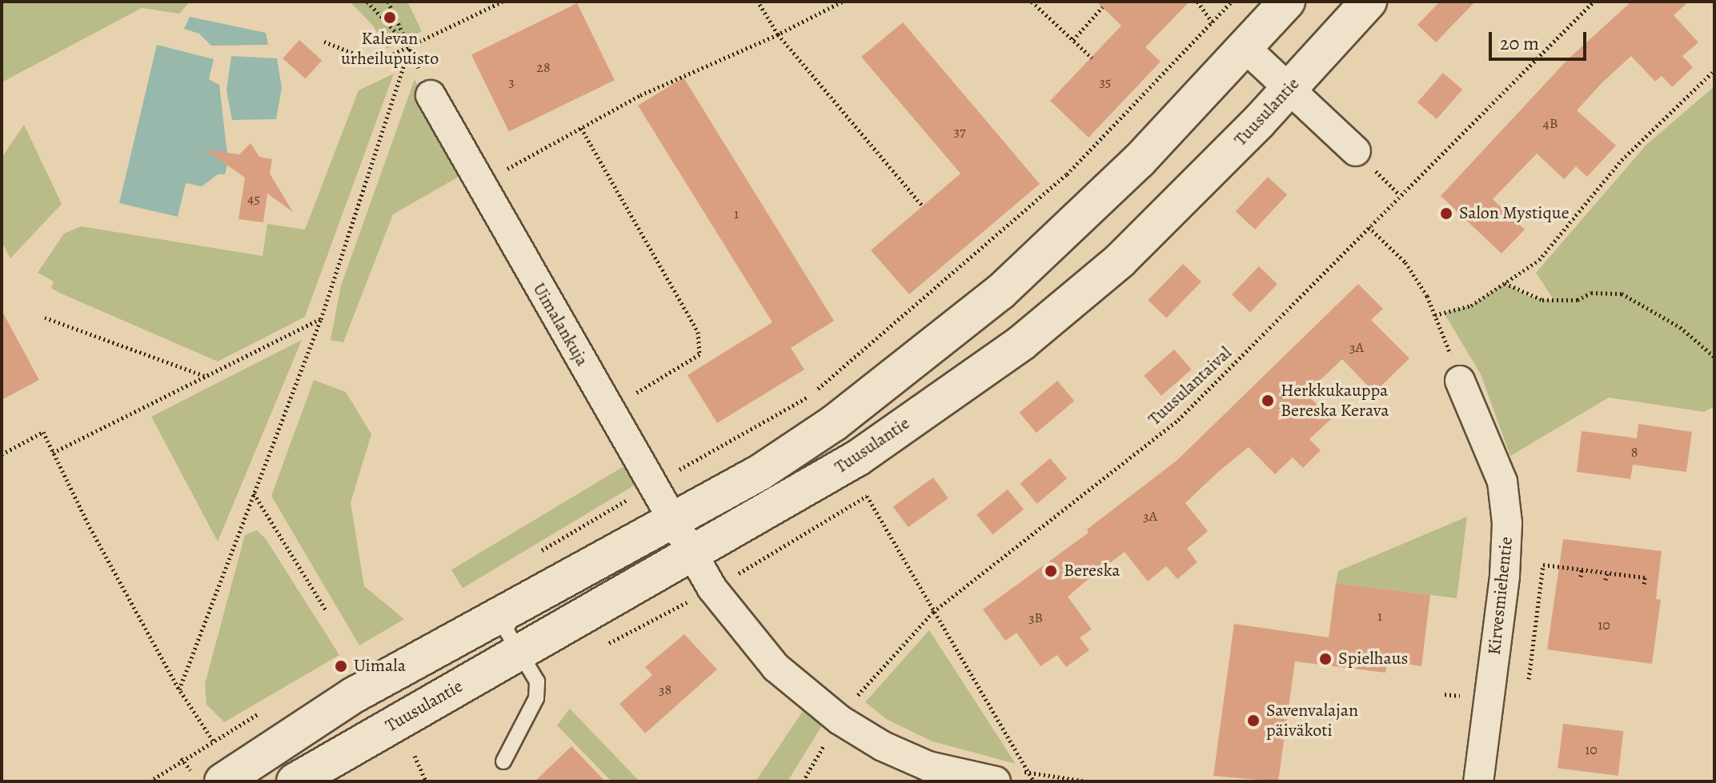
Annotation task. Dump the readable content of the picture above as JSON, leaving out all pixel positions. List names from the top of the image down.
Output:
{
  "streets": {
    "main road": ["Tuusulantie"],
    "street": ["Uimalankuja", "Kirvesmiehentie"],
    "path": ["Tuusulantaival"]
  },
  "crossings": [
    ["Tuusulantie", "Uimalankuja"],
    ["Uimalankuja", "Tuusulantaival"]
  ],
  "places": [
    "Kalevan urheilupuisto",
    "Salon Mystique",
    "Herkkukauppa Bereska Kerava",
    "Bereska",
    "Spielhaus",
    "Uimala",
    "Savenvalajan päiväkoti"
  ],
  "house_numbers": [
    "28",
    "3",
    "35",
    "4B",
    "37",
    "45",
    "1",
    "3A",
    "8",
    "3A",
    "1",
    "3B",
    "10",
    "38",
    "10"
  ],
  "scale_bar": "20 m"
}
